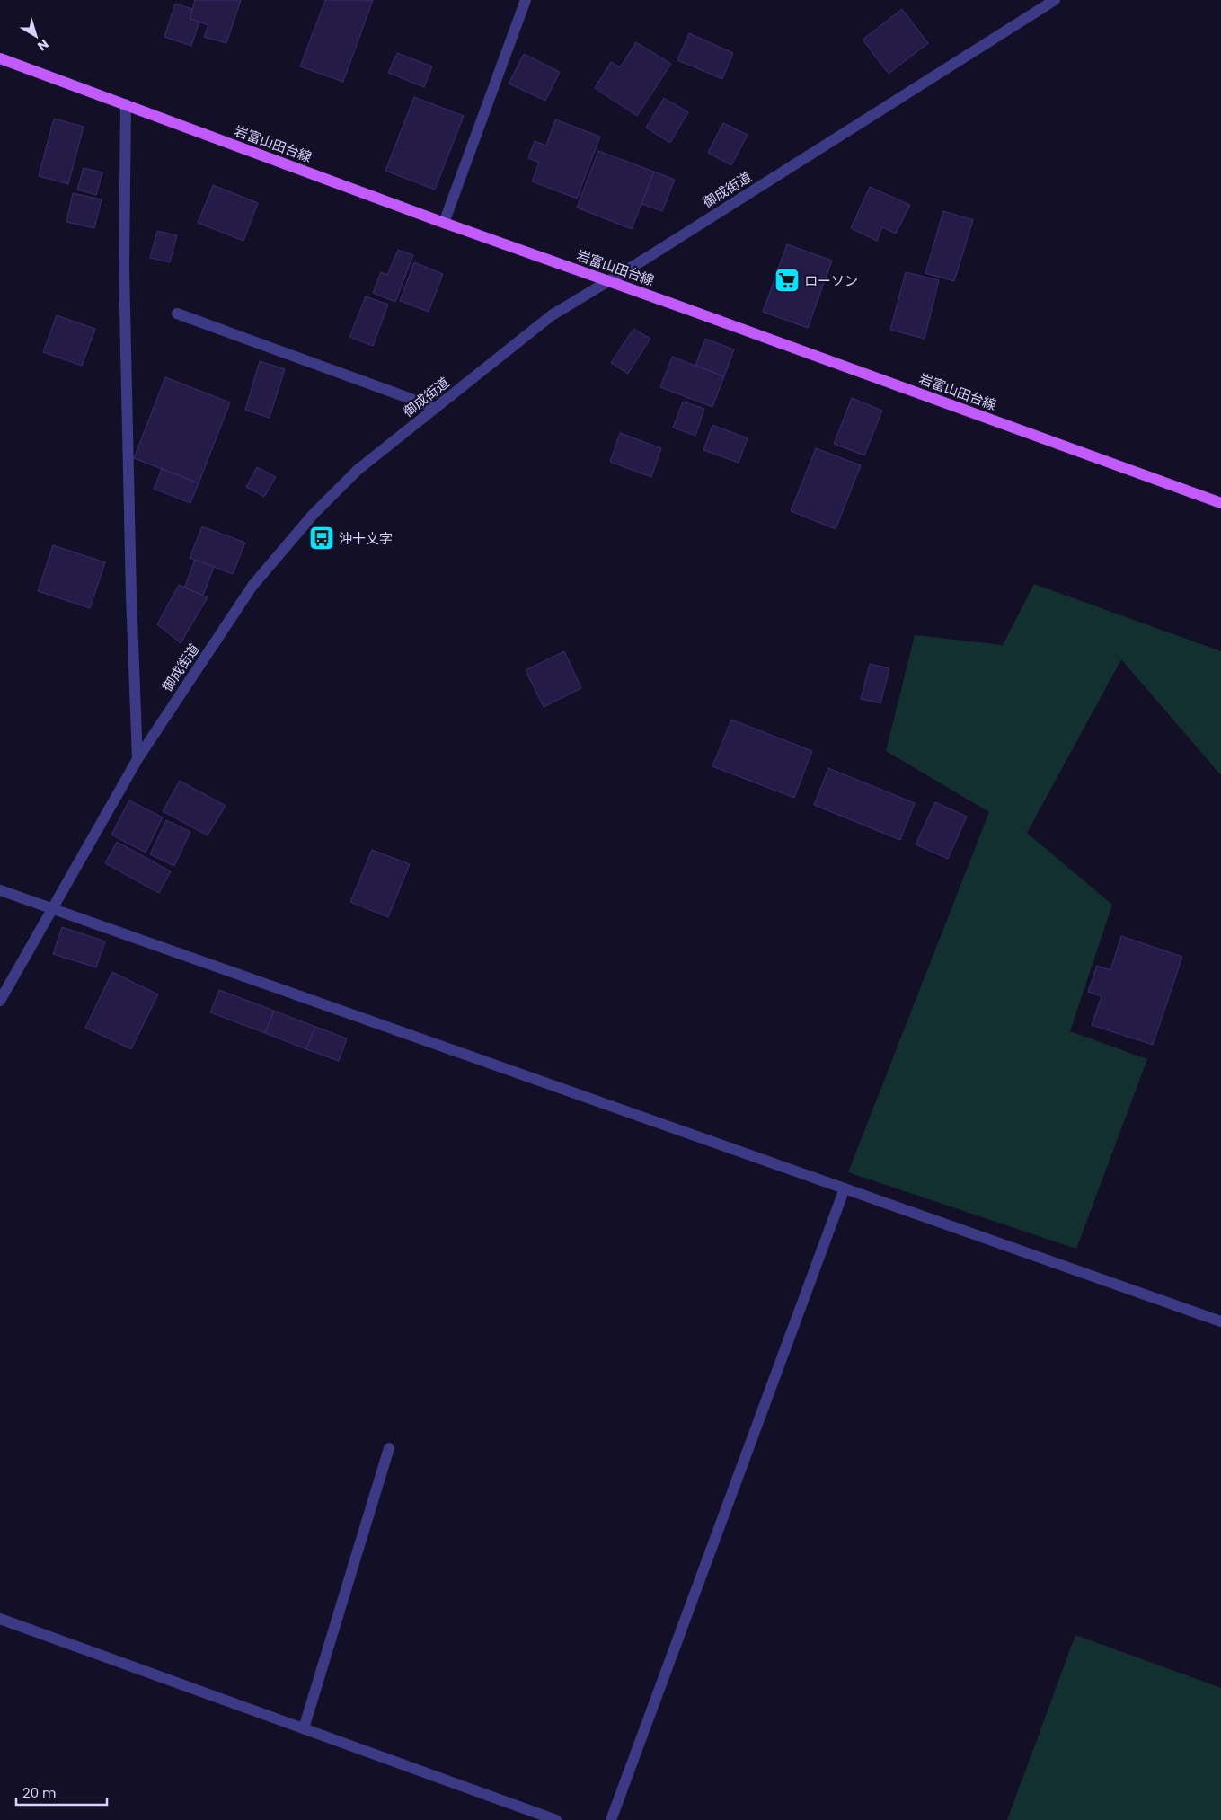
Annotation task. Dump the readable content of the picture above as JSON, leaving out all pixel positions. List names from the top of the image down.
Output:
{
  "streets": {
    "main road": ["岩富山田台線"],
    "street": ["御成街道"]
  },
  "crossings": [
    ["岩富山田台線", "御成街道"]
  ],
  "places": {
    "supermarket": ["ローソン"],
    "bus stop": ["沖十文字"]
  },
  "scale_bar": "20 m",
  "north": "bottom right"
}
